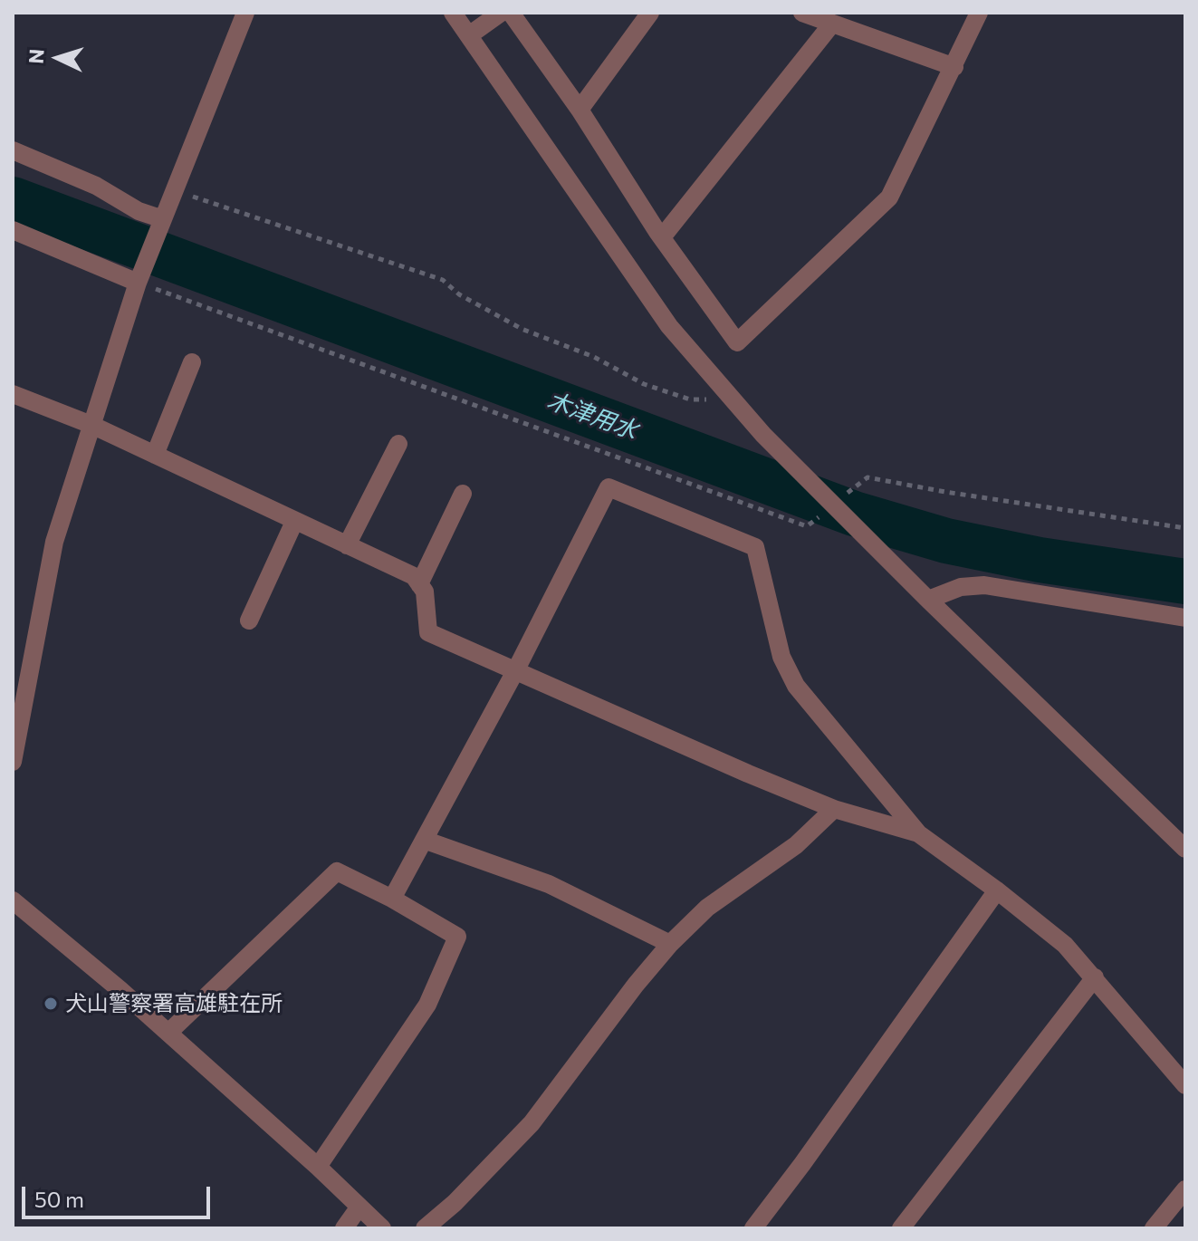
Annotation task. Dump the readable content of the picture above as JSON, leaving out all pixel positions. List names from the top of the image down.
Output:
{
  "water": ["木津用水"],
  "places": ["犬山警察署高雄駐在所"],
  "scale_bar": "50 m",
  "north": "left"
}
